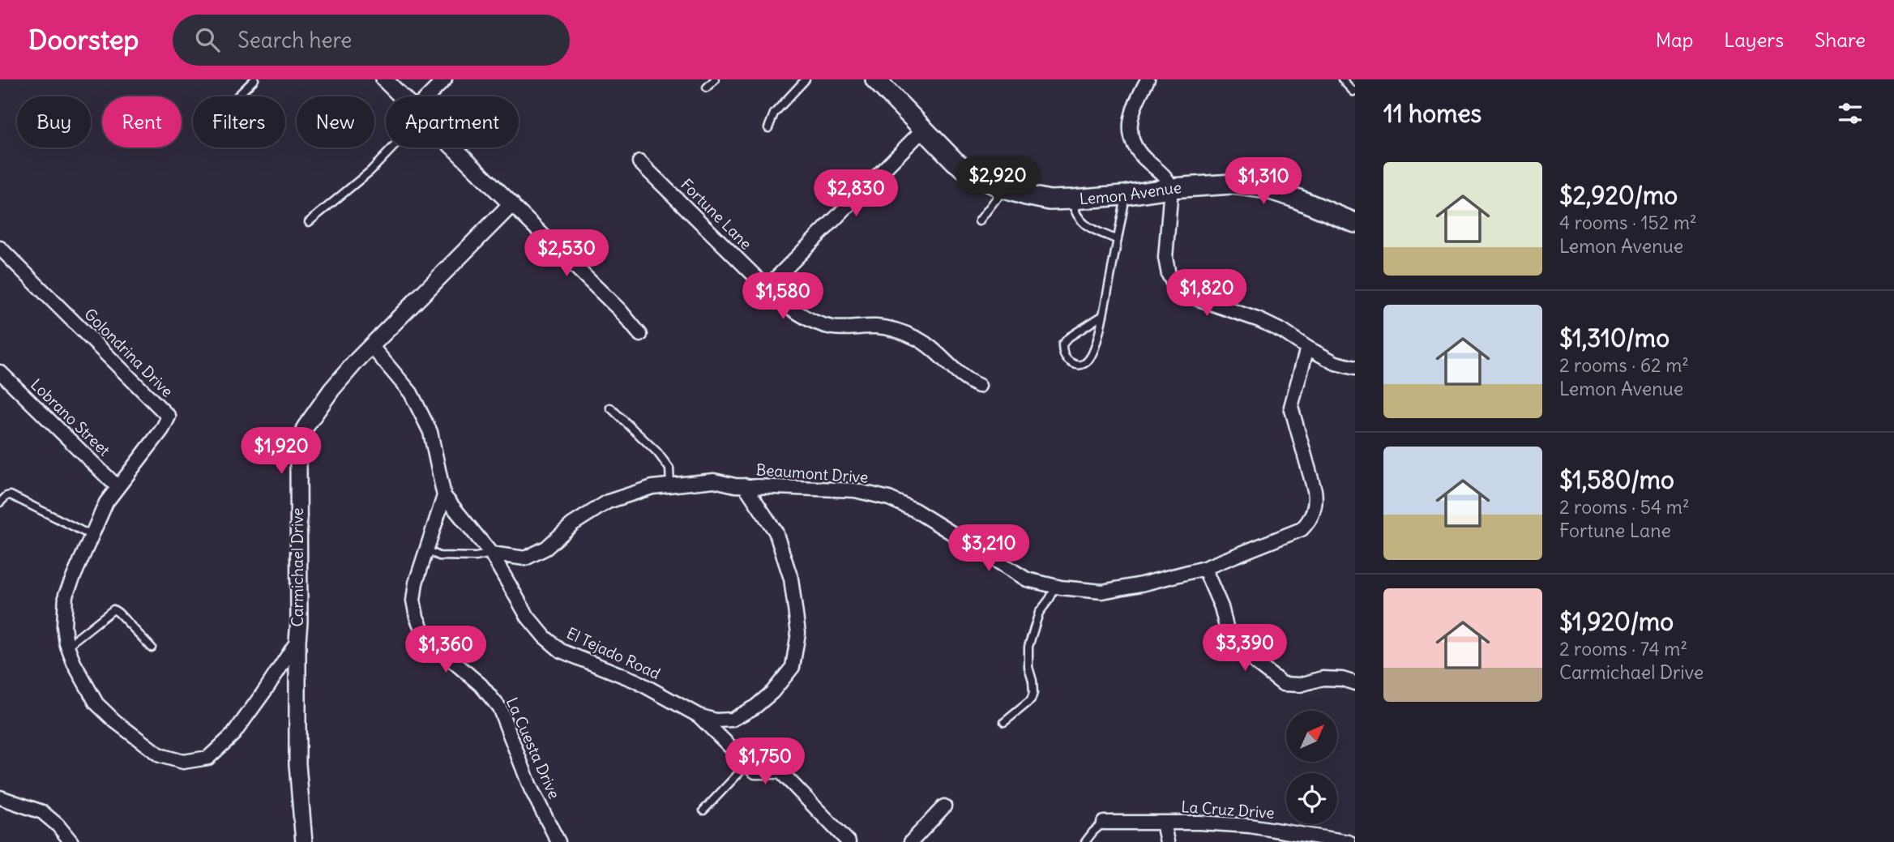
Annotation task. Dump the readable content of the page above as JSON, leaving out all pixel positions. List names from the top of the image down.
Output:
{
  "streets": {
    "main road": ["Lemon Avenue"],
    "street": [
      "Fortune Lane",
      "Golondrina Drive",
      "Lobrano Street",
      "Beaumont Drive",
      "Carmichael Drive",
      "El Tejado Road",
      "La Cuesta Drive",
      "La Cruz Drive"
    ]
  },
  "crossings": [
    ["Golondrina Drive", "Lobrano Street"],
    ["Golondrina Drive", "Carmichael Drive"],
    ["Beaumont Drive", "El Tejado Road"],
    ["Carmichael Drive", "El Tejado Road"],
    ["El Tejado Road", "La Cuesta Drive"]
  ],
  "north": "top right",
  "page": {
    "header": "Doorstep",
    "search": "Search here",
    "nav": ["Map", "Layers", "Share"],
    "heading": "11 homes",
    "chip": [
      "Buy",
      "Rent",
      "Filters",
      "New",
      "Apartment"
    ],
    "list": [
      {
        "name": "$2,920/mo",
        "note": "4 rooms · 152 m² · Lemon Avenue"
      },
      {
        "name": "$1,310/mo",
        "note": "2 rooms · 62 m² · Lemon Avenue"
      },
      {
        "name": "$1,580/mo",
        "note": "2 rooms · 54 m² · Fortune Lane"
      },
      {
        "name": "$1,920/mo",
        "note": "2 rooms · 74 m² · Carmichael Drive"
      }
    ],
    "price": [
      "$2,920",
      "$1,310",
      "$2,830",
      "$2,530",
      "$1,820",
      "$1,580",
      "$1,920",
      "$3,210",
      "$3,390",
      "$1,360",
      "$1,750"
    ]
  }
}
